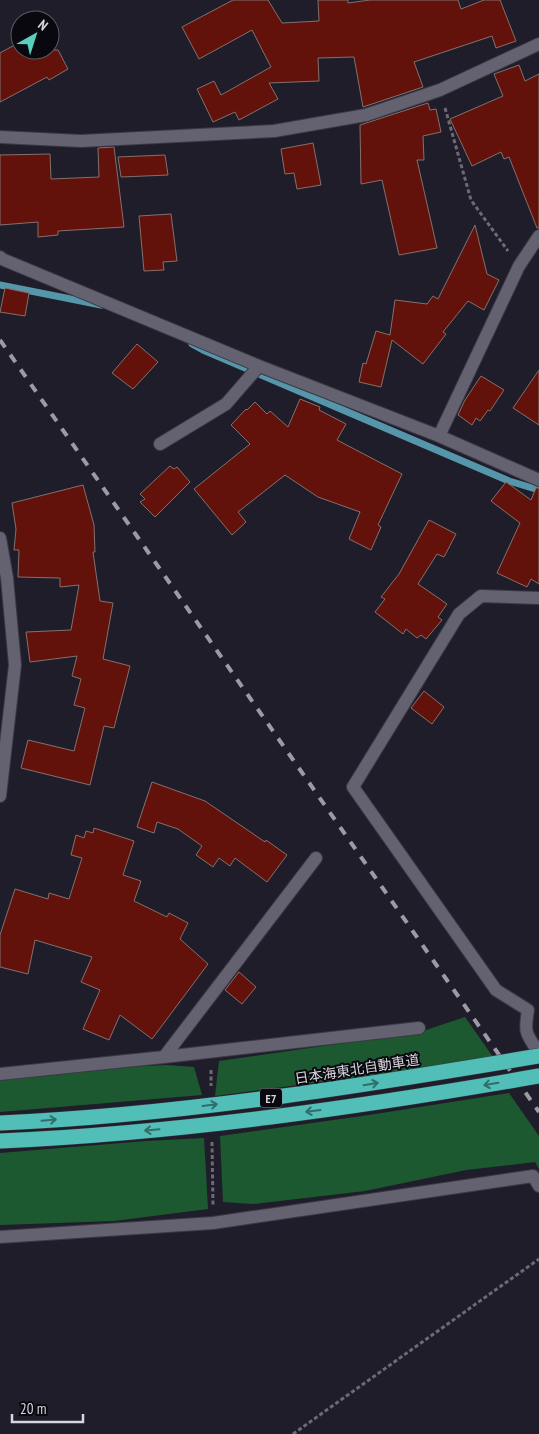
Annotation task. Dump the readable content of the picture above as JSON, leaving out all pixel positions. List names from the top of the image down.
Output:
{
  "streets": {
    "highway": ["日本海東北自動車道", "E7"]
  },
  "scale_bar": "20 m",
  "north": "top right"
}
